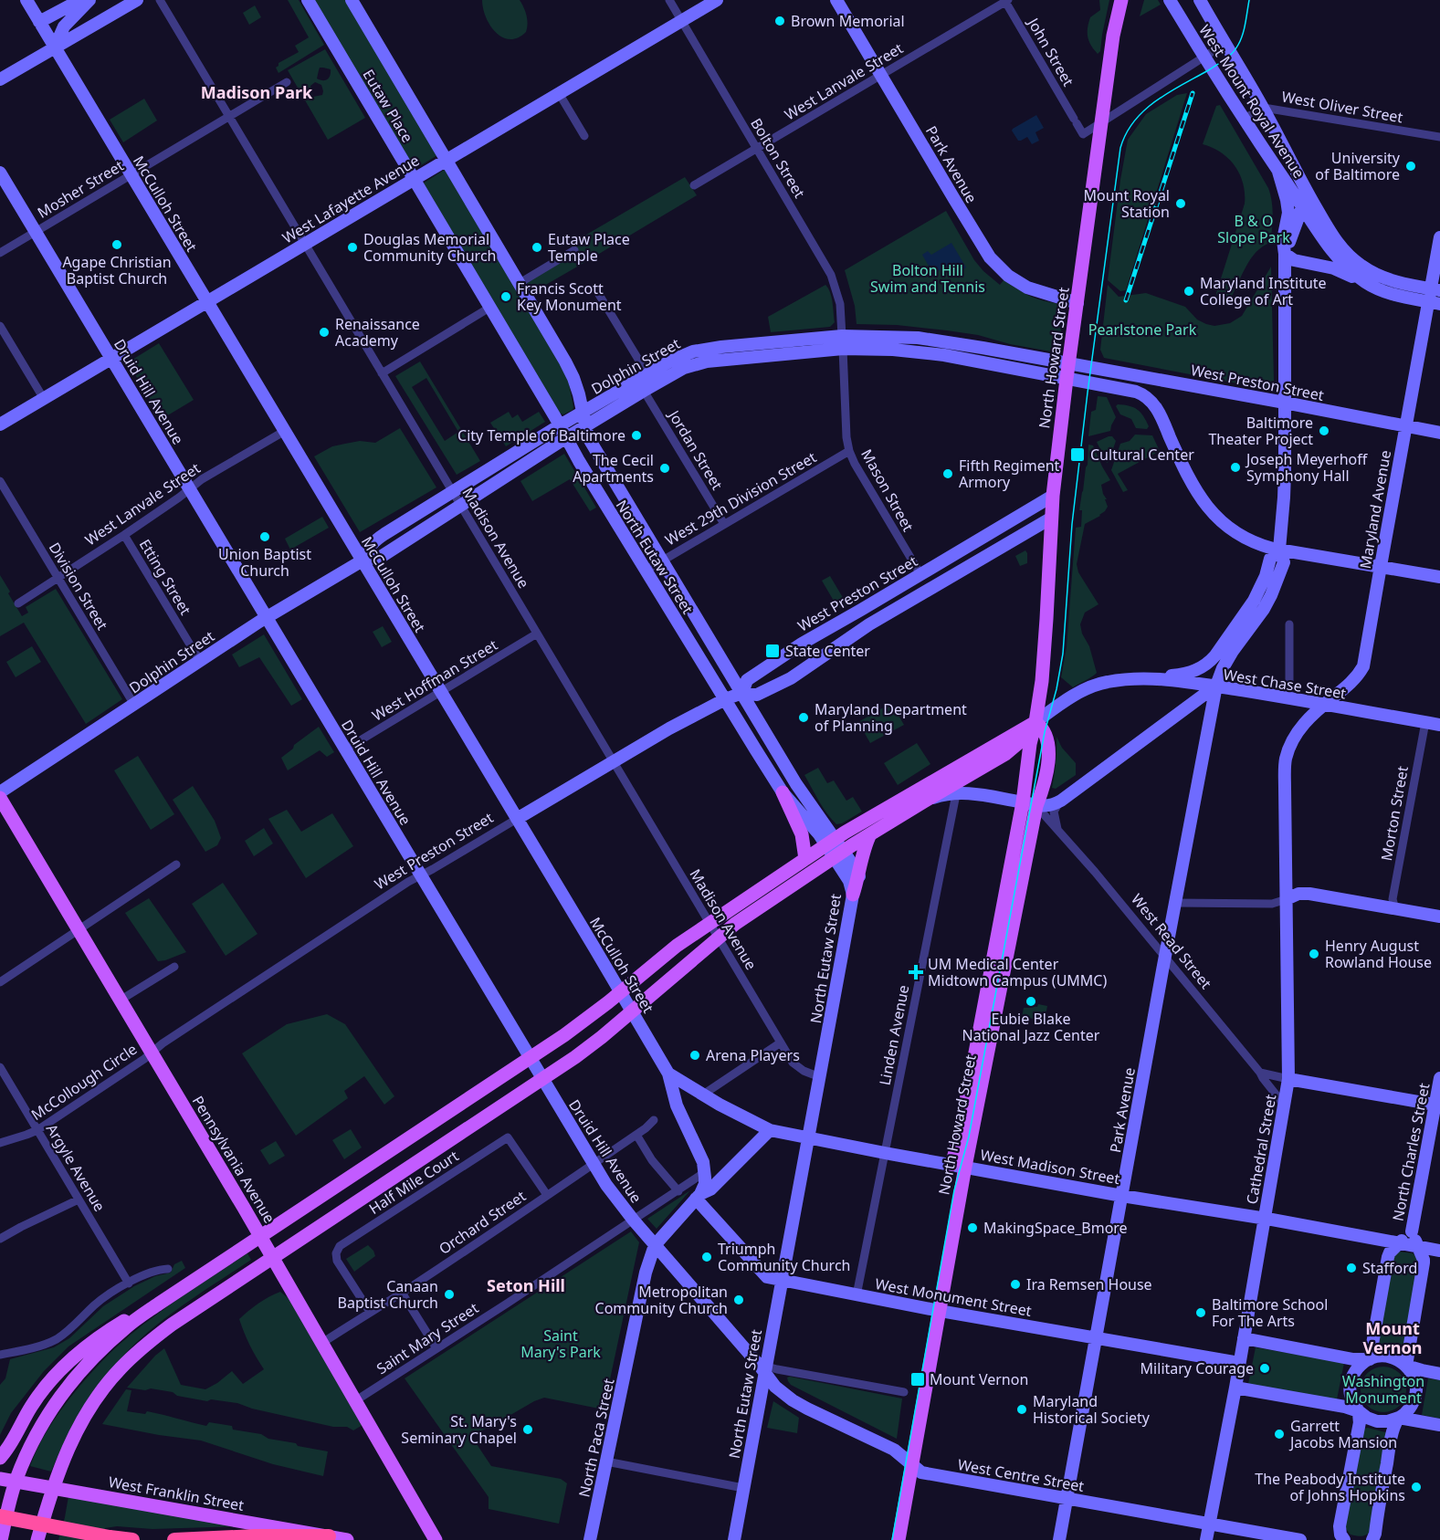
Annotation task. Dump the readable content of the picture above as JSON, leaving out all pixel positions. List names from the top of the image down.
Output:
{
  "streets": {
    "main road": [
      "West Mount Royal Avenue",
      "Eutaw Place",
      "Park Avenue",
      "West Lafayette Avenue",
      "McCulloh Street",
      "North Howard Street",
      "Dolphin Street",
      "West Preston Street",
      "Druid Hill Avenue",
      "Maryland Avenue",
      "North Eutaw Street",
      "West Chase Street",
      "Cathedral Street",
      "North Charles Street",
      "Pennsylvania Avenue",
      "West Madison Street",
      "West Monument Street",
      "North Paca Street",
      "West Centre Street",
      "West Franklin Street"
    ],
    "street": [
      "John Street",
      "West Lanvale Street",
      "West Oliver Street",
      "Bolton Street",
      "Mosher Street",
      "Jordan Street",
      "Mason Street",
      "West 29th Division Street",
      "Madison Avenue",
      "Etting Street",
      "Division Street",
      "West Hoffman Street",
      "Morton Street",
      "West Read Street",
      "Linden Avenue",
      "McCollough Circle",
      "Argyle Avenue",
      "Half Mile Court",
      "Orchard Street",
      "Saint Mary Street"
    ]
  },
  "crossings": [
    ["John Street", "West Lanvale Street"],
    ["John Street", "North Howard Street"],
    ["West Lanvale Street", "Bolton Street"],
    ["West Lanvale Street", "Park Avenue"],
    ["West Lanvale Street", "McCulloh Street"],
    ["West Lanvale Street", "Druid Hill Avenue"],
    ["West Lanvale Street", "Etting Street"],
    ["West Lanvale Street", "Division Street"],
    ["West Mount Royal Avenue", "West Oliver Street"],
    ["West Mount Royal Avenue", "Maryland Avenue"],
    ["Eutaw Place", "West Lafayette Avenue"],
    ["Eutaw Place", "Dolphin Street"],
    ["Eutaw Place", "North Eutaw Street"],
    ["Bolton Street", "West Lafayette Avenue"],
    ["Bolton Street", "Dolphin Street"],
    ["Bolton Street", "Mason Street"],
    ["Park Avenue", "North Howard Street"],
    ["Park Avenue", "West Chase Street"],
    ["Park Avenue", "West Read Street"],
    ["Park Avenue", "West Madison Street"],
    ["Park Avenue", "West Monument Street"],
    ["Park Avenue", "West Centre Street"],
    ["Mosher Street", "McCulloh Street"],
    ["Mosher Street", "Druid Hill Avenue"],
    ["Mosher Street", "Madison Avenue"],
    ["West Lafayette Avenue", "McCulloh Street"],
    ["West Lafayette Avenue", "Druid Hill Avenue"],
    ["West Lafayette Avenue", "Madison Avenue"],
    ["McCulloh Street", "Dolphin Street"],
    ["McCulloh Street", "West Preston Street"],
    ["McCulloh Street", "West Hoffman Street"],
    ["McCulloh Street", "West Madison Street"],
    ["McCulloh Street", "Saint Mary Street"],
    ["North Howard Street", "Dolphin Street"],
    ["North Howard Street", "West Preston Street"],
    ["North Howard Street", "West Chase Street"],
    ["North Howard Street", "West Read Street"],
    ["North Howard Street", "West Madison Street"],
    ["North Howard Street", "West Monument Street"],
    ["North Howard Street", "West Centre Street"],
    ["Dolphin Street", "West Preston Street"],
    ["Dolphin Street", "Druid Hill Avenue"],
    ["Dolphin Street", "Jordan Street"],
    ["Dolphin Street", "Mason Street"],
    ["Dolphin Street", "Madison Avenue"],
    ["Dolphin Street", "North Eutaw Street"],
    ["Dolphin Street", "Etting Street"],
    ["Dolphin Street", "Division Street"],
    ["West Preston Street", "Druid Hill Avenue"],
    ["West Preston Street", "Mason Street"],
    ["West Preston Street", "Maryland Avenue"],
    ["West Preston Street", "Madison Avenue"],
    ["West Preston Street", "North Eutaw Street"],
    ["West Preston Street", "McCollough Circle"],
    ["West Preston Street", "Pennsylvania Avenue"],
    ["Druid Hill Avenue", "North Eutaw Street"],
    ["Druid Hill Avenue", "West Hoffman Street"],
    ["Druid Hill Avenue", "Orchard Street"],
    ["Druid Hill Avenue", "Saint Mary Street"],
    ["Druid Hill Avenue", "North Paca Street"],
    ["Druid Hill Avenue", "West Centre Street"],
    ["Jordan Street", "West 29th Division Street"],
    ["Mason Street", "West 29th Division Street"],
    ["West 29th Division Street", "North Eutaw Street"],
    ["Maryland Avenue", "West Chase Street"],
    ["Maryland Avenue", "Cathedral Street"],
    ["Madison Avenue", "North Eutaw Street"],
    ["Madison Avenue", "West Hoffman Street"],
    ["North Eutaw Street", "West Madison Street"],
    ["North Eutaw Street", "West Monument Street"],
    ["North Eutaw Street", "West Centre Street"],
    ["West Chase Street", "Morton Street"],
    ["West Chase Street", "West Read Street"],
    ["West Read Street", "Cathedral Street"],
    ["Linden Avenue", "West Madison Street"],
    ["Linden Avenue", "West Monument Street"],
    ["McCollough Circle", "Pennsylvania Avenue"],
    ["McCollough Circle", "Argyle Avenue"],
    ["Cathedral Street", "West Madison Street"],
    ["Cathedral Street", "West Monument Street"],
    ["Cathedral Street", "West Centre Street"],
    ["North Charles Street", "West Madison Street"],
    ["Pennsylvania Avenue", "Orchard Street"],
    ["Pennsylvania Avenue", "Saint Mary Street"],
    ["West Madison Street", "North Paca Street"],
    ["Half Mile Court", "Orchard Street"],
    ["West Monument Street", "North Paca Street"]
  ],
  "districts": ["Madison Park", "Seton Hill", "Mount Vernon"],
  "parks": [
    "B & O Slope Park",
    "Bolton Hill Swim and Tennis",
    "Pearlstone Park",
    "Saint Mary's Park",
    "Washington Monument"
  ],
  "places": {
    "other": [
      "Brown Memorial",
      "University of Baltimore",
      "Mount Royal Station",
      "Agape Christian Baptist Church",
      "Douglas Memorial Community Church",
      "Eutaw Place Temple",
      "Maryland Institute College of Art",
      "Francis Scott Key Monument",
      "Renaissance Academy",
      "Baltimore Theater Project",
      "City Temple of Baltimore",
      "Joseph Meyerhoff Symphony Hall",
      "The Cecil Apartments",
      "Fifth Regiment Armory",
      "Union Baptist Church",
      "Maryland Department of Planning",
      "Henry August Rowland House",
      "Eubie Blake National Jazz Center",
      "Arena Players",
      "MakingSpace_Bmore",
      "Triumph Community Church",
      "Stafford",
      "Ira Remsen House",
      "Canaan Baptist Church",
      "Metropolitan Community Church",
      "Baltimore School For The Arts",
      "Military Courage",
      "Maryland Historical Society",
      "St. Mary's Seminary Chapel",
      "Garrett Jacobs Mansion",
      "The Peabody Institute of Johns Hopkins"
    ],
    "transit": ["Cultural Center", "State Center", "Mount Vernon"],
    "health": ["UM Medical Center Midtown Campus (UMMC)"]
  }
}
